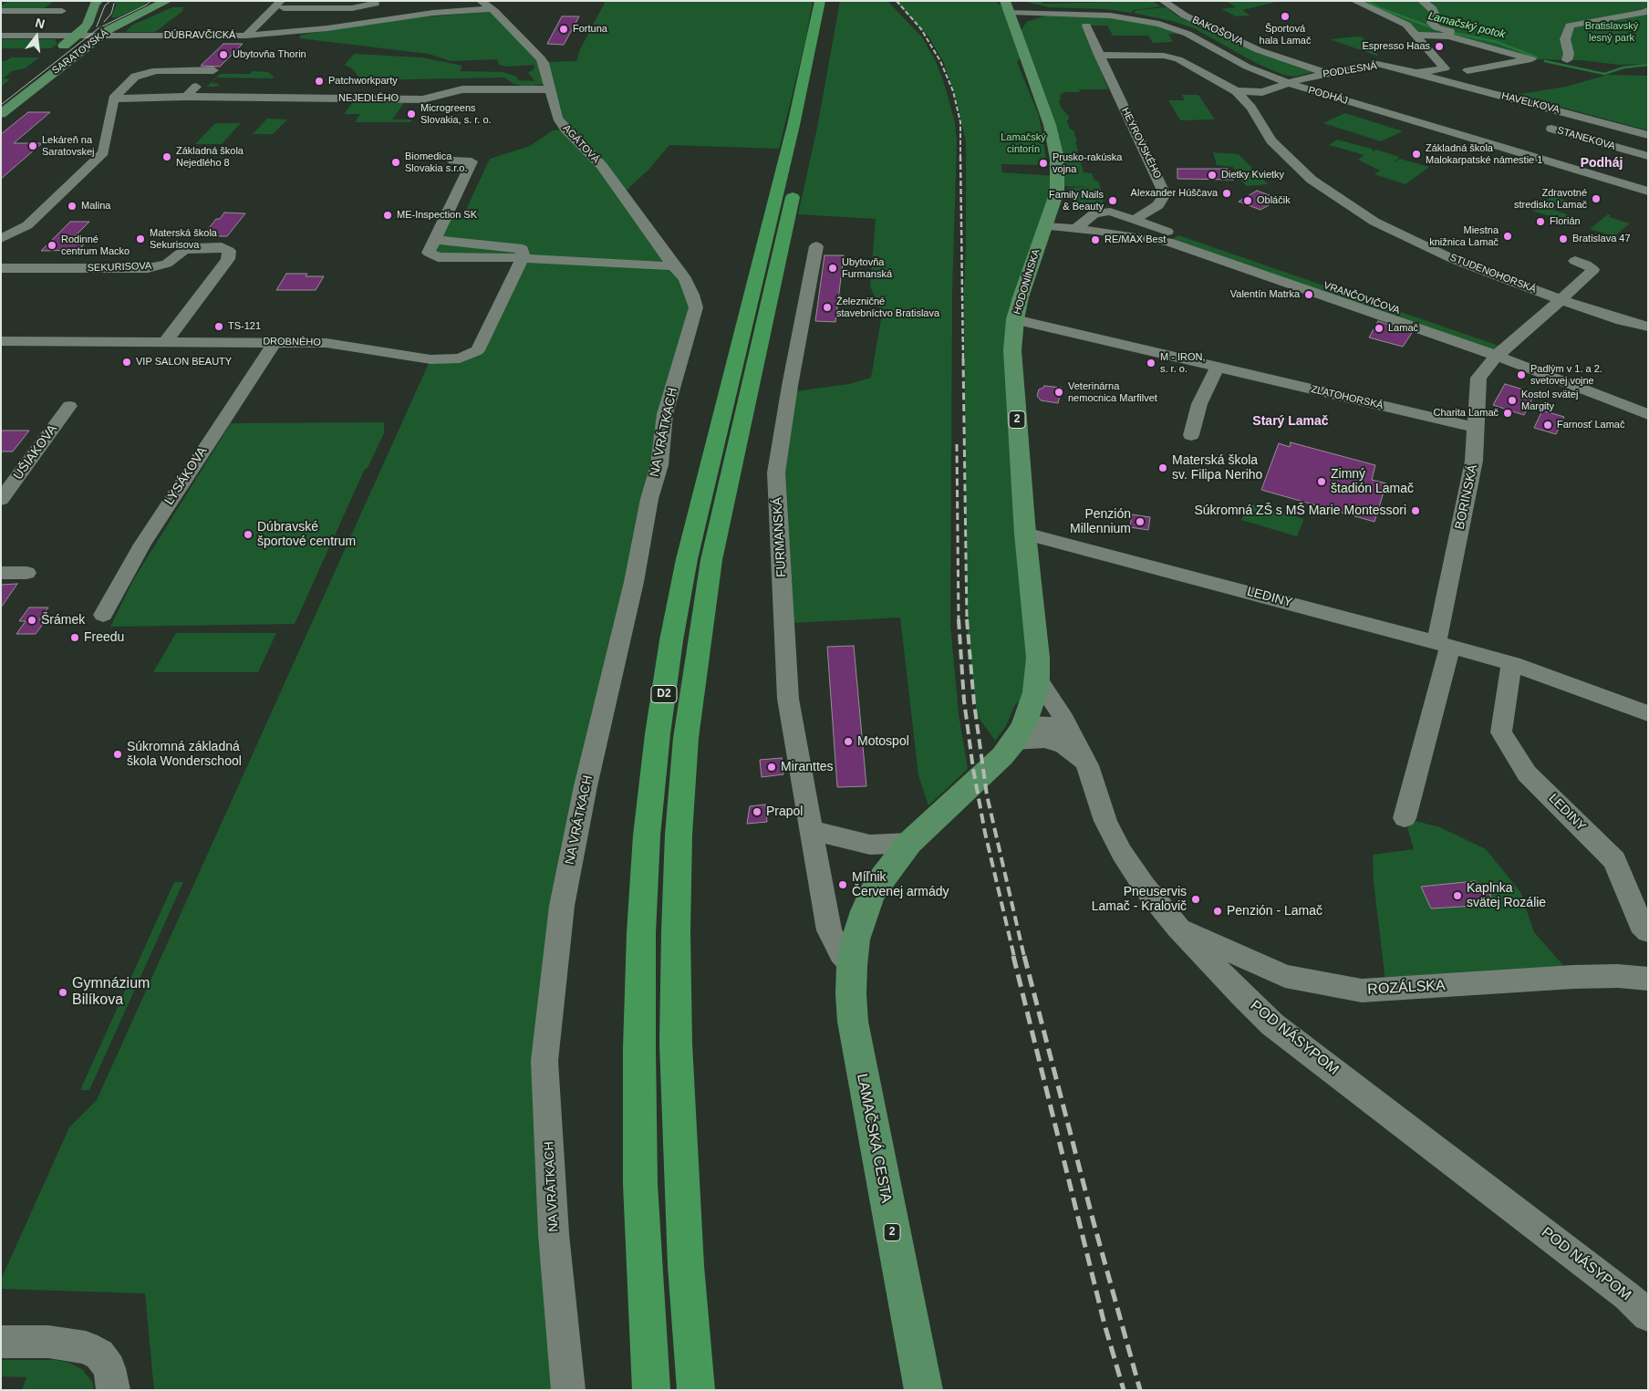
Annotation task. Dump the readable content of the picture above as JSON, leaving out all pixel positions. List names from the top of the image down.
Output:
{
  "streets": {
    "highway": ["D2"],
    "main road": [
      "SARATOVSKÁ",
      "HODONÍNSKA",
      "2",
      "LAMAČSKÁ CESTA"
    ],
    "street": [
      "BAKOŠOVA",
      "DÚBRAVČICKÁ",
      "PODLESNÁ",
      "PODHÁJ",
      "NEJEDLÉHO",
      "HAVELKOVA",
      "STANEKOVA",
      "HEYROVSKÉHO",
      "AGÁTOVÁ",
      "SEKURISOVA",
      "STUDENOHORSKÁ",
      "VRANČOVIČOVA",
      "DROBNÉHO",
      "ZLATOHORSKÁ",
      "NA VRÁTKACH",
      "UŠIAKOVA",
      "LYSÁKOVA",
      "BORINSKÁ",
      "FURMANSKÁ",
      "LEDINY",
      "ROZÁLSKA",
      "POD NÁSYPOM"
    ]
  },
  "crossings": [
    ["BAKOŠOVA", "PODLESNÁ"],
    ["DÚBRAVČICKÁ", "SARATOVSKÁ"],
    ["DÚBRAVČICKÁ", "AGÁTOVÁ"],
    ["PODLESNÁ", "PODHÁJ"],
    ["PODLESNÁ", "HAVELKOVA"],
    ["PODLESNÁ", "STUDENOHORSKÁ"],
    ["PODHÁJ", "STUDENOHORSKÁ"],
    ["PODHÁJ", "HODONÍNSKA"],
    ["NEJEDLÉHO", "AGÁTOVÁ"],
    ["HEYROVSKÉHO", "STUDENOHORSKÁ"],
    ["HEYROVSKÉHO", "VRANČOVIČOVA"],
    ["AGÁTOVÁ", "NA VRÁTKACH"],
    ["SEKURISOVA", "DROBNÉHO"],
    ["STUDENOHORSKÁ", "BORINSKÁ"],
    ["HODONÍNSKA", "VRANČOVIČOVA"],
    ["HODONÍNSKA", "ZLATOHORSKÁ"],
    ["HODONÍNSKA", "LEDINY"],
    ["HODONÍNSKA", "POD NÁSYPOM"],
    ["HODONÍNSKA", "LAMAČSKÁ CESTA"],
    ["VRANČOVIČOVA", "BORINSKÁ"],
    ["DROBNÉHO", "LYSÁKOVA"],
    ["ZLATOHORSKÁ", "BORINSKÁ"],
    ["BORINSKÁ", "LEDINY"],
    ["ROZÁLSKA", "POD NÁSYPOM"]
  ],
  "districts": ["Podháj", "Starý Lamač"],
  "water": ["Lamačský potok"],
  "parks": ["Bratislavský lesný park", "Lamačský cintorín"],
  "places": [
    "Športová hala Lamač",
    "Fortuna",
    "Espresso Haas",
    "Ubytovňa Thorin",
    "Patchworkparty",
    "Microgreens Slovakia, s. r. o.",
    "Lekáreň na Saratovskej",
    "Základná škola Malokarpatské námestie 1",
    "Základná škola Nejedlého 8",
    "Biomedica Slovakia s.r.o.",
    "Prusko-rakúska vojna",
    "Dietky Kvietky",
    "Alexander Húščava",
    "Zdravotné stredisko Lamač",
    "Family Nails & Beauty",
    "Obláčik",
    "Malina",
    "ME-Inspection SK",
    "Florián",
    "Miestna knižnica Lamač",
    "Materská škola Sekurisova",
    "Bratislava 47",
    "RE/MAX Best",
    "Rodinné centrum Macko",
    "Ubytovňa Furmanská",
    "Valentín Matrka",
    "Železničné stavebníctvo Bratislava",
    "TS-121",
    "Lamač",
    "VIP SALON BEAUTY",
    "M - IRON, s. r. o.",
    "Padlým v 1. a 2. svetovej vojne",
    "Veterinárna nemocnica Marfilvet",
    "Kostol svätej Margity",
    "Charita Lamač",
    "Farnosť Lamač",
    "Materská škola sv. Filipa Neriho",
    "Zimný štadión Lamač",
    "Súkromná ZŠ s MŠ Marie Montessori",
    "Penzión Millennium",
    "Dúbravské športové centrum",
    "Šrámek",
    "Freedu",
    "Motospol",
    "Súkromná základná škola Wonderschool",
    "Miranttes",
    "Prapol",
    "Míľnik Červenej armády",
    "Kaplnka svätej Rozálie",
    "Pneuservis Lamač - Kralovič",
    "Penzión - Lamač",
    "Gymnázium Bilíkova"
  ],
  "north": "top"
}
